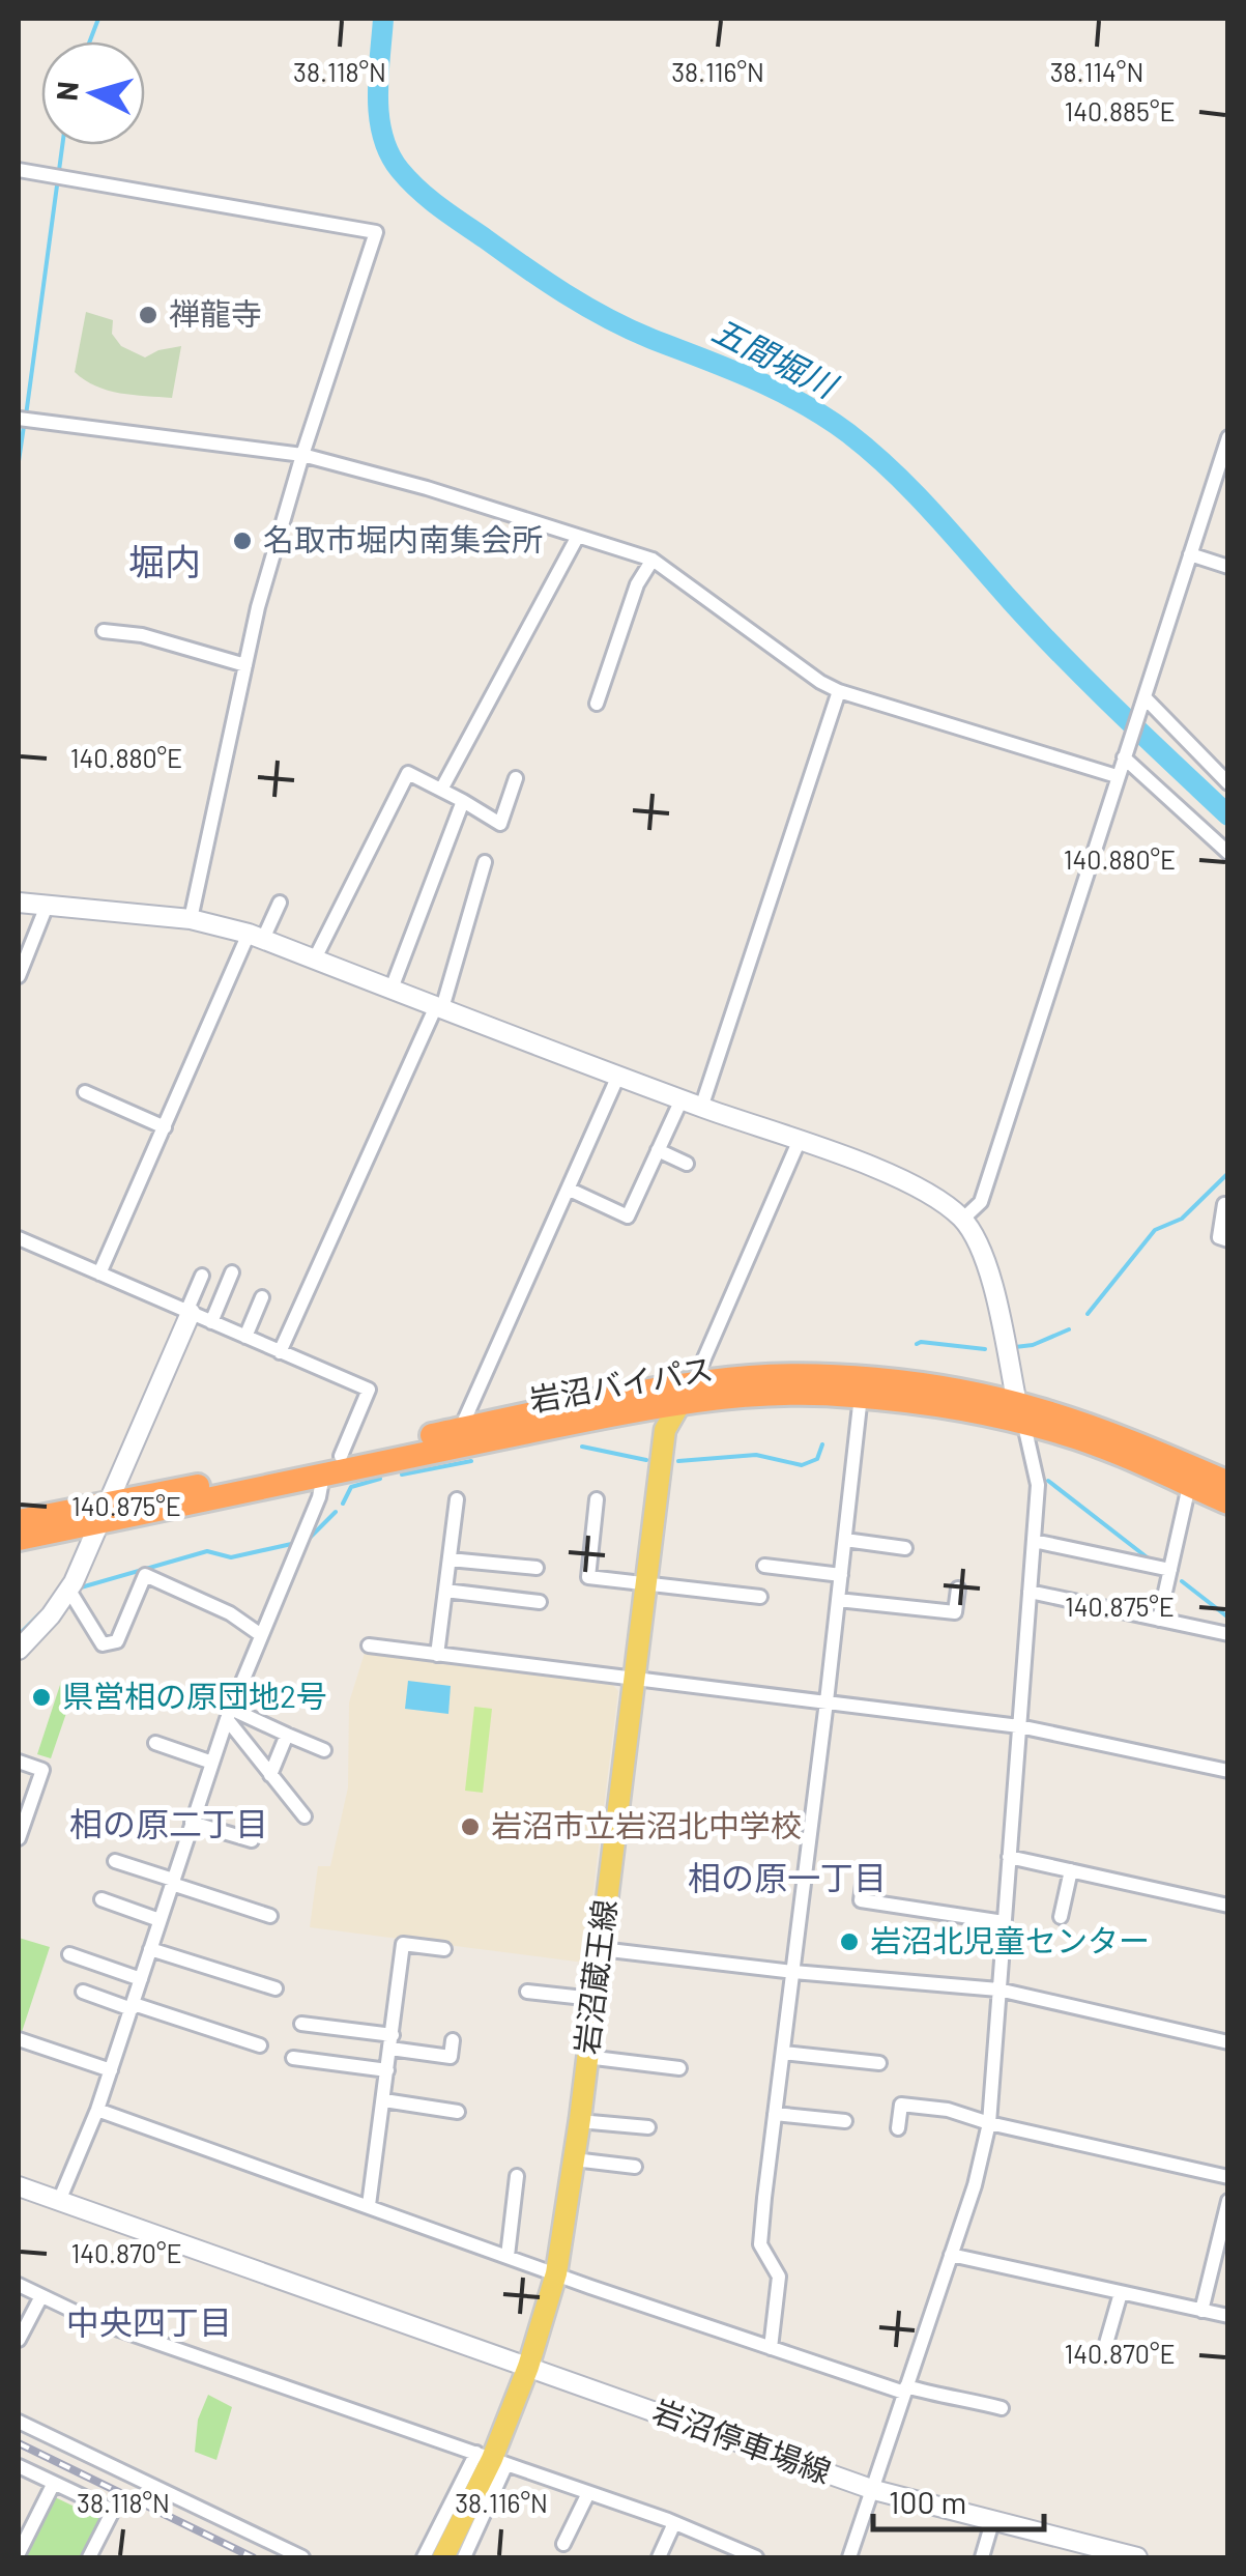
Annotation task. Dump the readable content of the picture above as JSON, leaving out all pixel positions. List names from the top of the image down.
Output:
{
  "streets": {
    "highway": ["岩沼バイパス"],
    "main road": ["岩沼蔵王線"],
    "street": ["岩沼停車場線"]
  },
  "crossings": [
    ["岩沼バイパス", "岩沼蔵王線"],
    ["岩沼蔵王線", "岩沼停車場線"]
  ],
  "districts": [
    "堀内",
    "相の原二丁目",
    "相の原一丁目",
    "中央四丁目"
  ],
  "water": ["五間堀川"],
  "places": [
    "禅龍寺",
    "名取市堀内南集会所",
    "県営相の原団地2号",
    "岩沼市立岩沼北中学校",
    "岩沼北児童センター"
  ],
  "scale_bar": "100 m",
  "north": "left",
  "coordinates": [
    "38.118°N",
    "38.116°N",
    "38.114°N",
    "140.885°E",
    "140.880°E",
    "140.875°E",
    "140.870°E"
  ]
}
